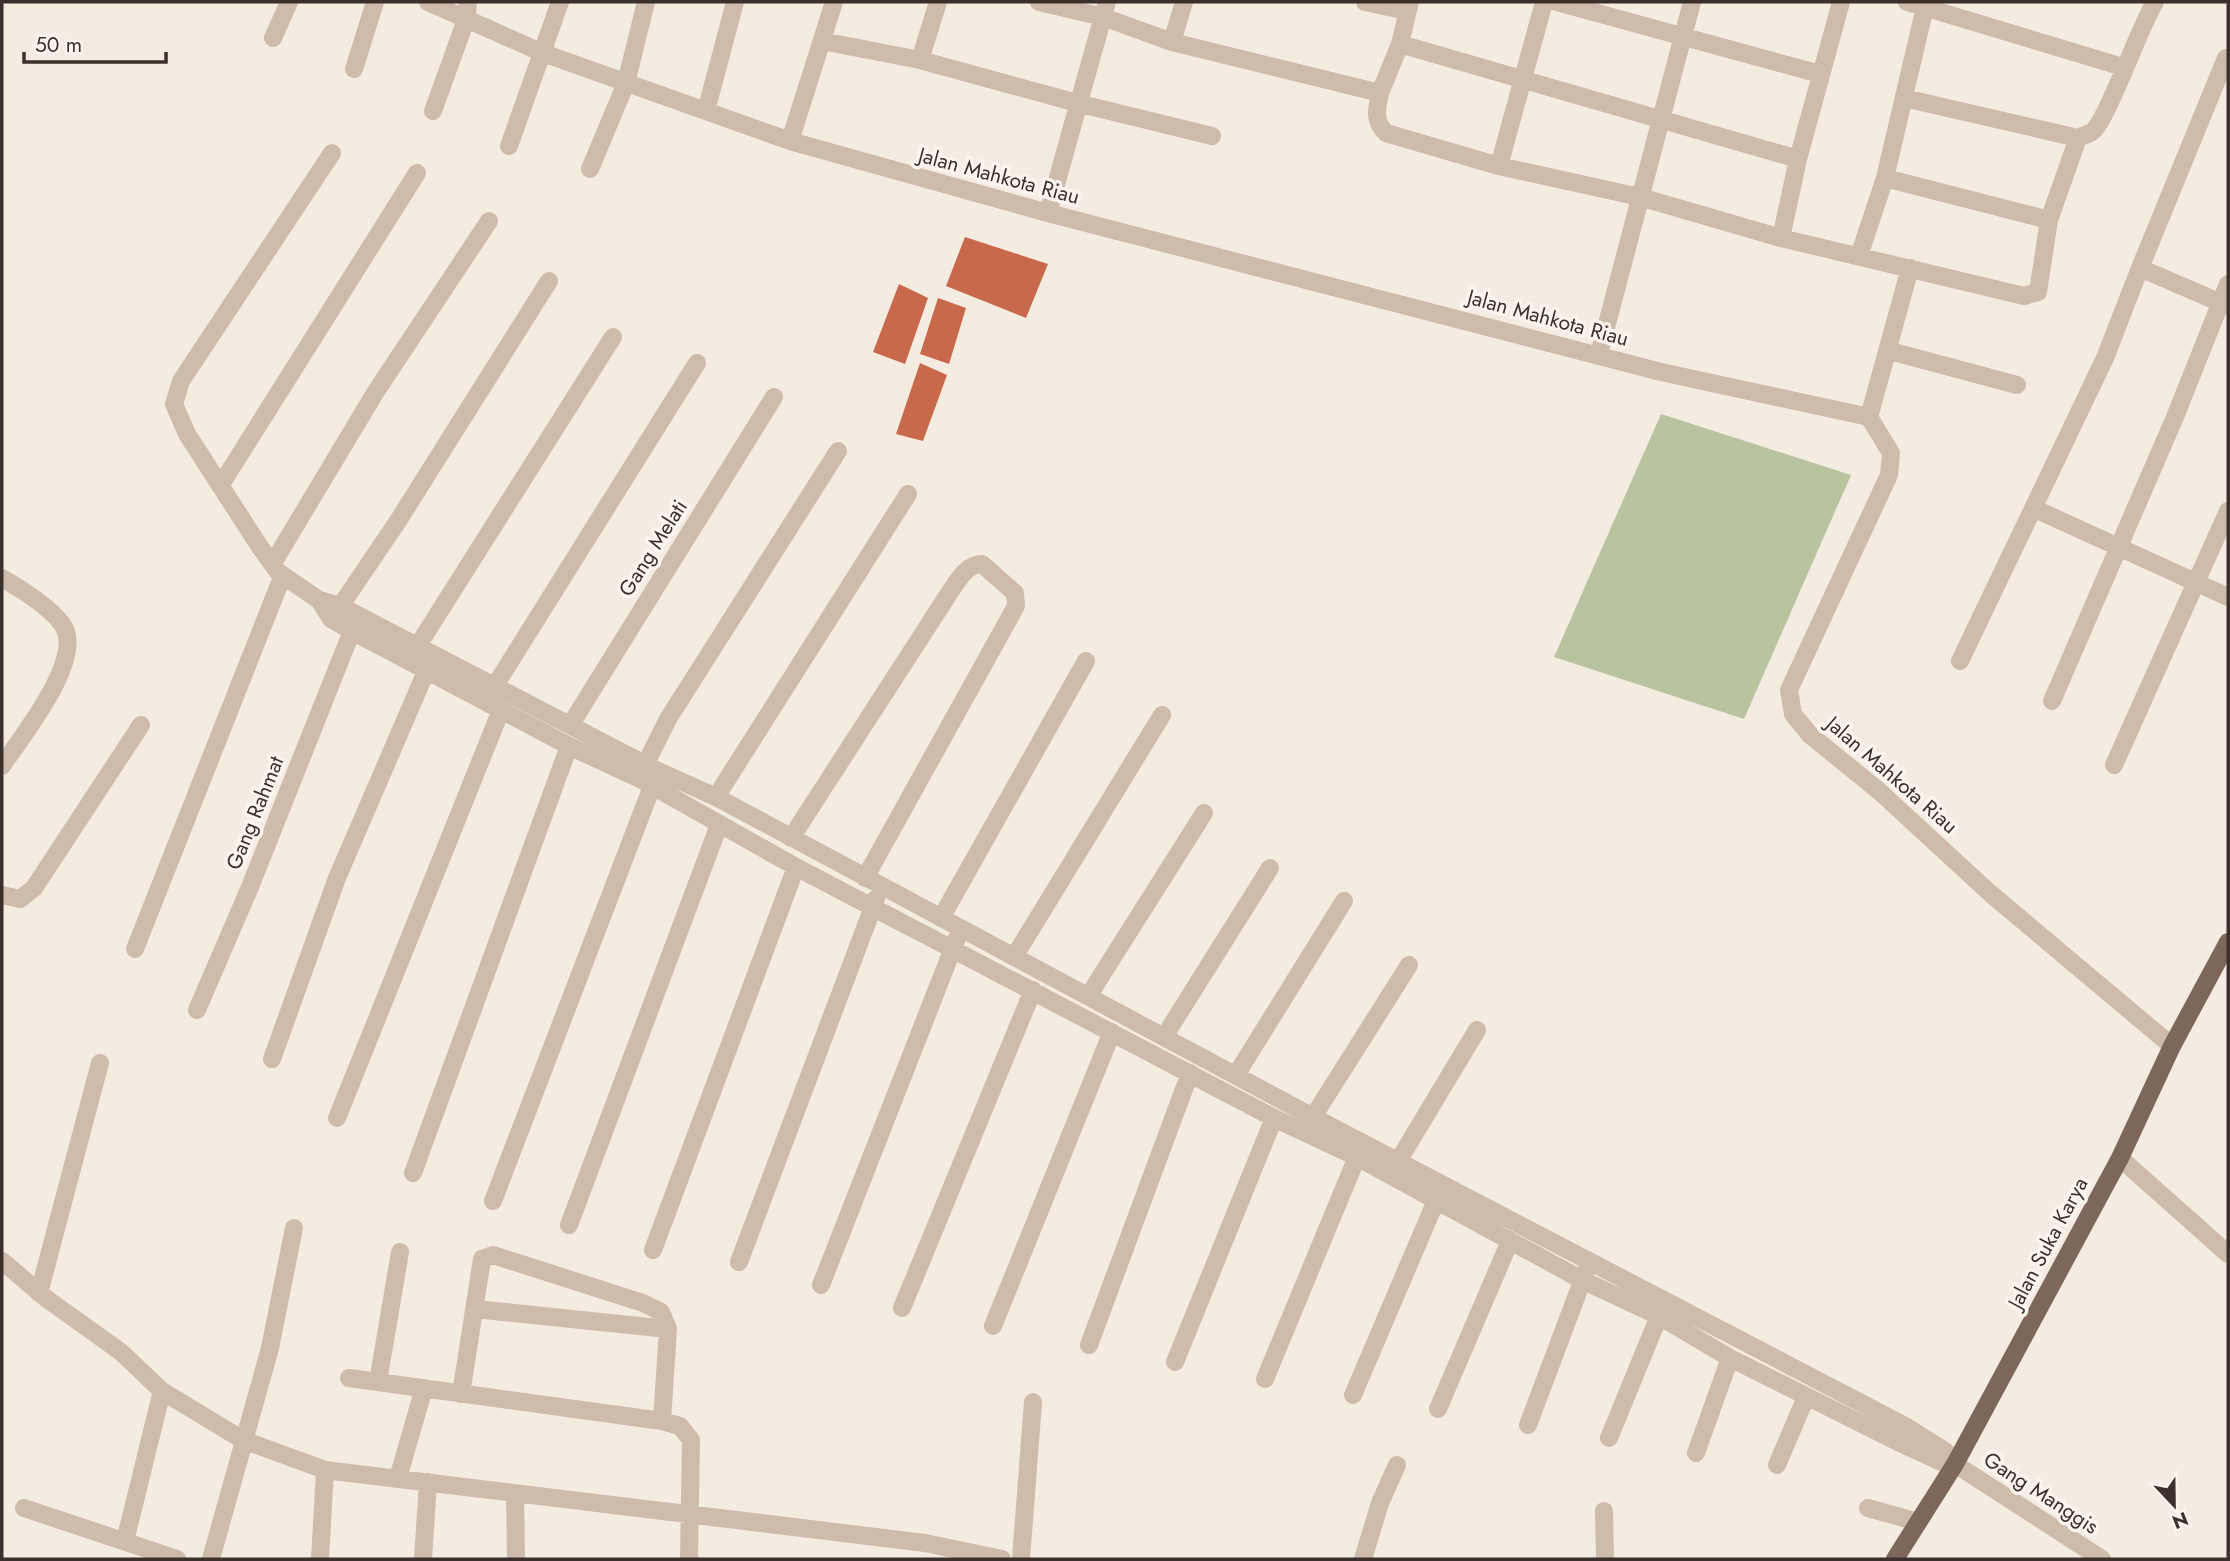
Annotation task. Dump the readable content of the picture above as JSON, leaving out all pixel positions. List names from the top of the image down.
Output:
{
  "streets": {
    "main road": ["Jalan Suka Karya"],
    "street": [
      "Jalan Mahkota Riau",
      "Gang Melati",
      "Gang Rahmat",
      "Gang Manggis"
    ]
  },
  "crossings": [
    ["Jalan Mahkota Riau", "Jalan Suka Karya"],
    ["Jalan Suka Karya", "Gang Manggis"]
  ],
  "scale_bar": "50 m",
  "north": "bottom"
}
